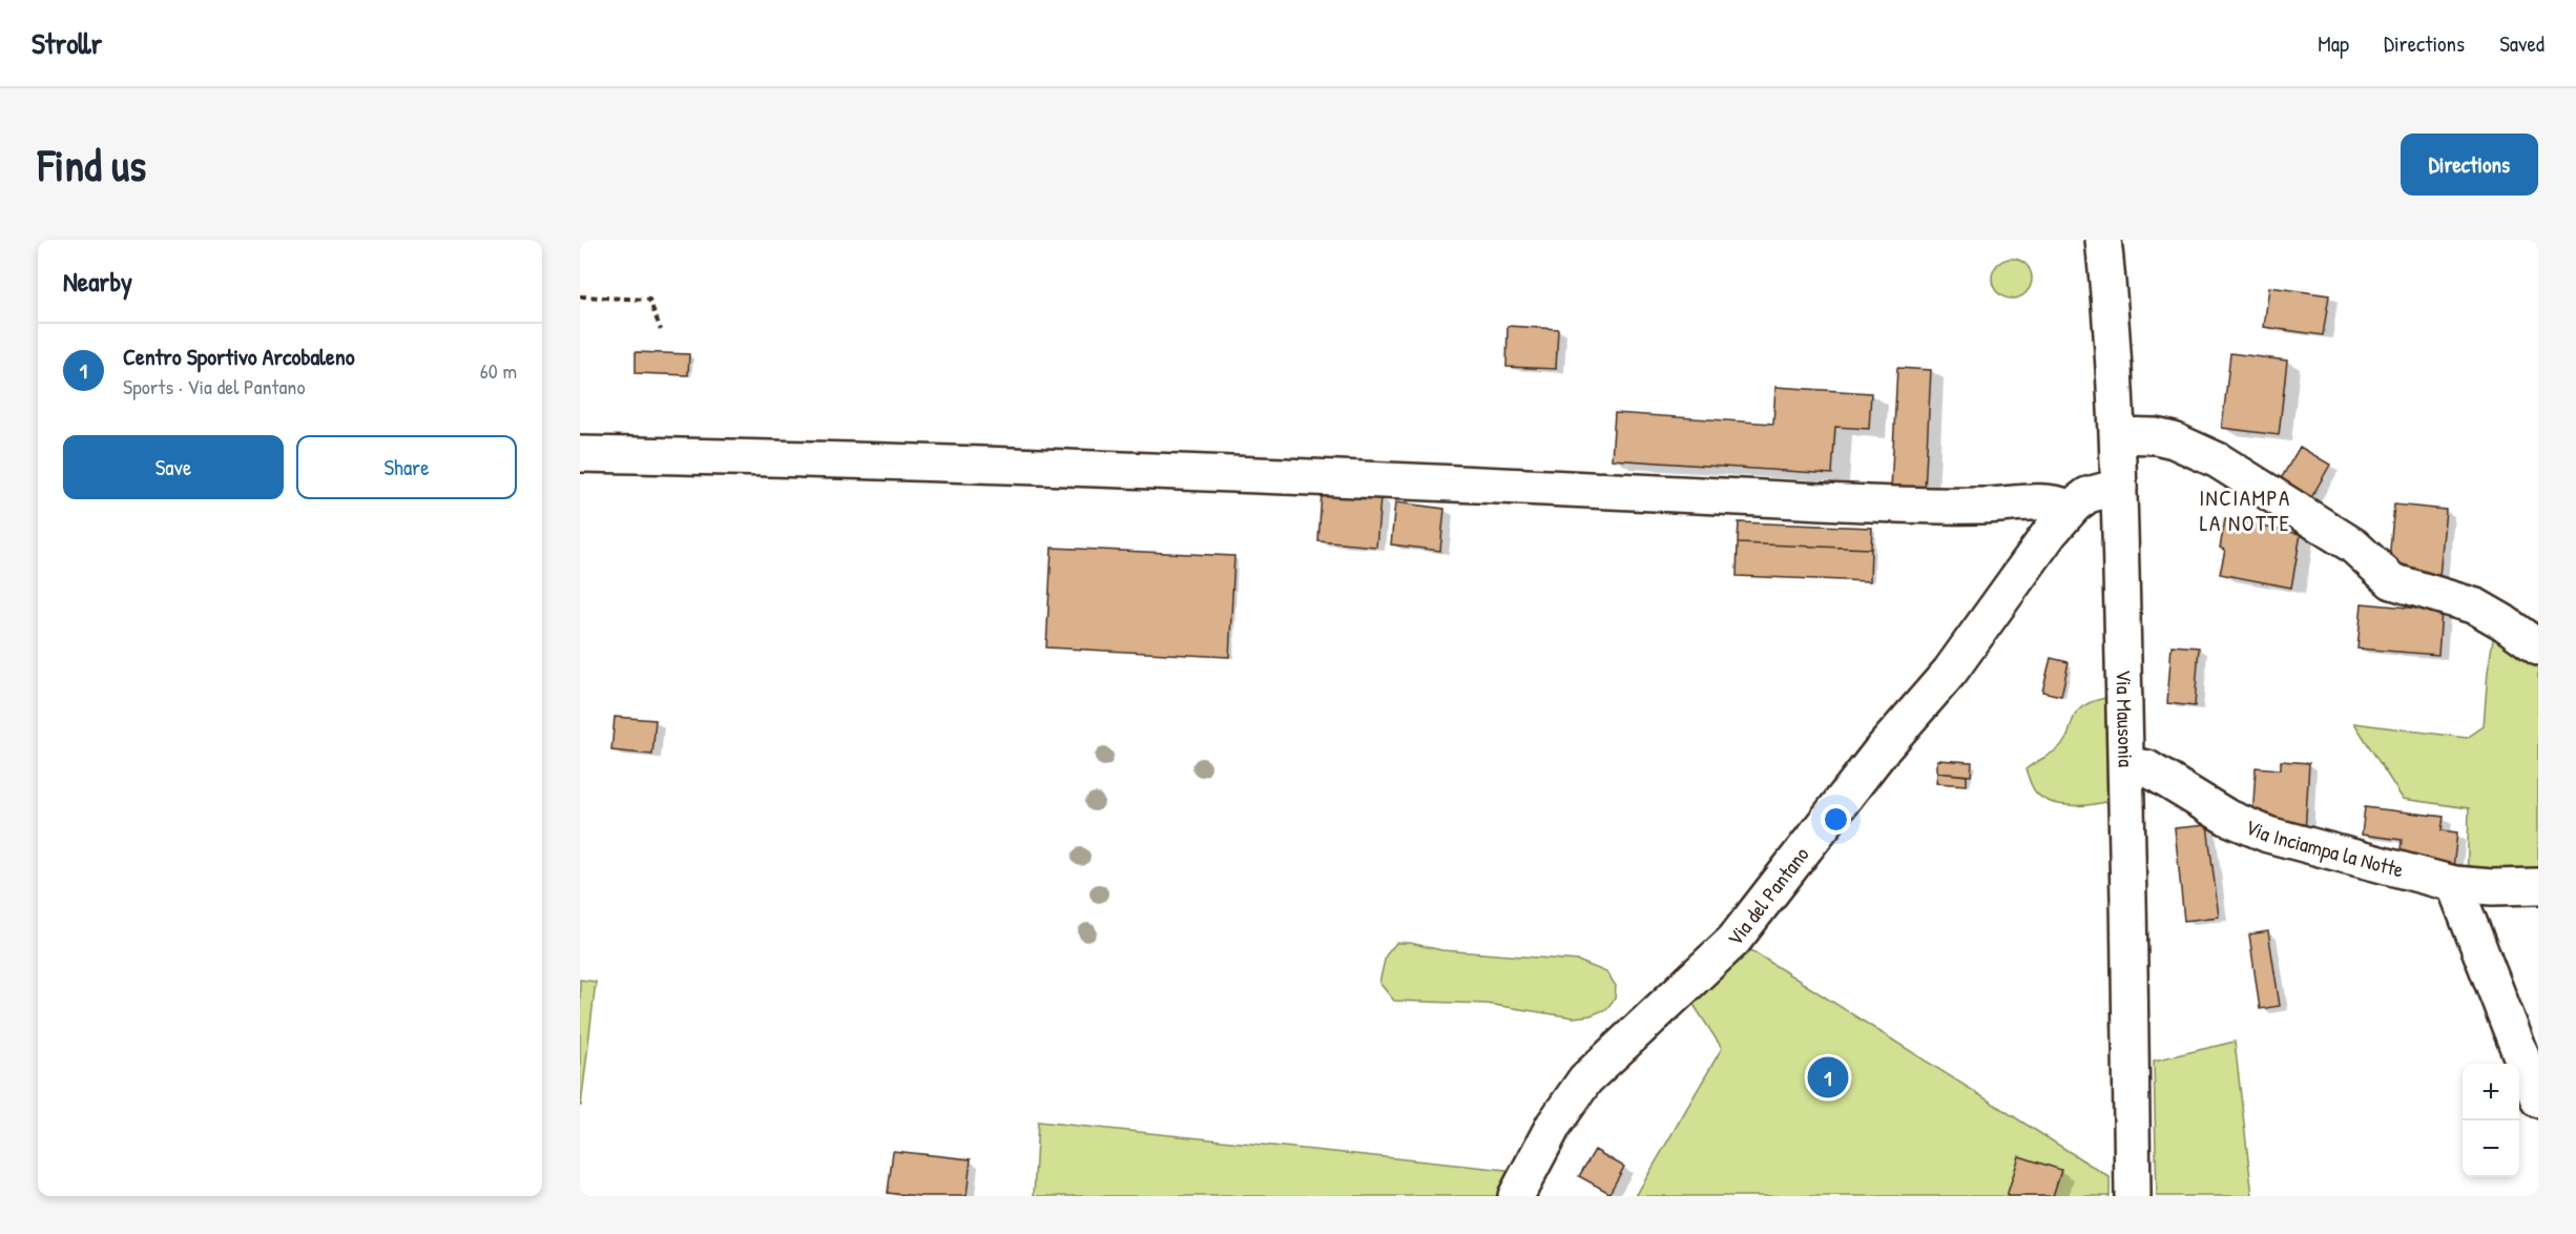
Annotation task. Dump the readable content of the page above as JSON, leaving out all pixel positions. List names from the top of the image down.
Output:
{
  "streets": {
    "street": ["Via Mausonia", "Via Inciampa la Notte", "Via del Pantano"]
  },
  "crossings": [
    ["Via Mausonia", "Via Inciampa la Notte"],
    ["Via Mausonia", "Via del Pantano"]
  ],
  "districts": ["INCIAMPA LA NOTTE"],
  "page": {
    "header": "Strollr",
    "nav": ["Map", "Directions", "Saved"],
    "buttons": [
      "Directions",
      ["Save", "Share"]
    ],
    "title": "Find us",
    "heading": "Nearby",
    "list": [
      {
        "mark": "1",
        "name": "Centro Sportivo Arcobaleno",
        "note": "Sports · Via del Pantano",
        "value": "60 m"
      }
    ],
    "pins": "1",
    "map_buttons": ["+", "−"]
  }
}
